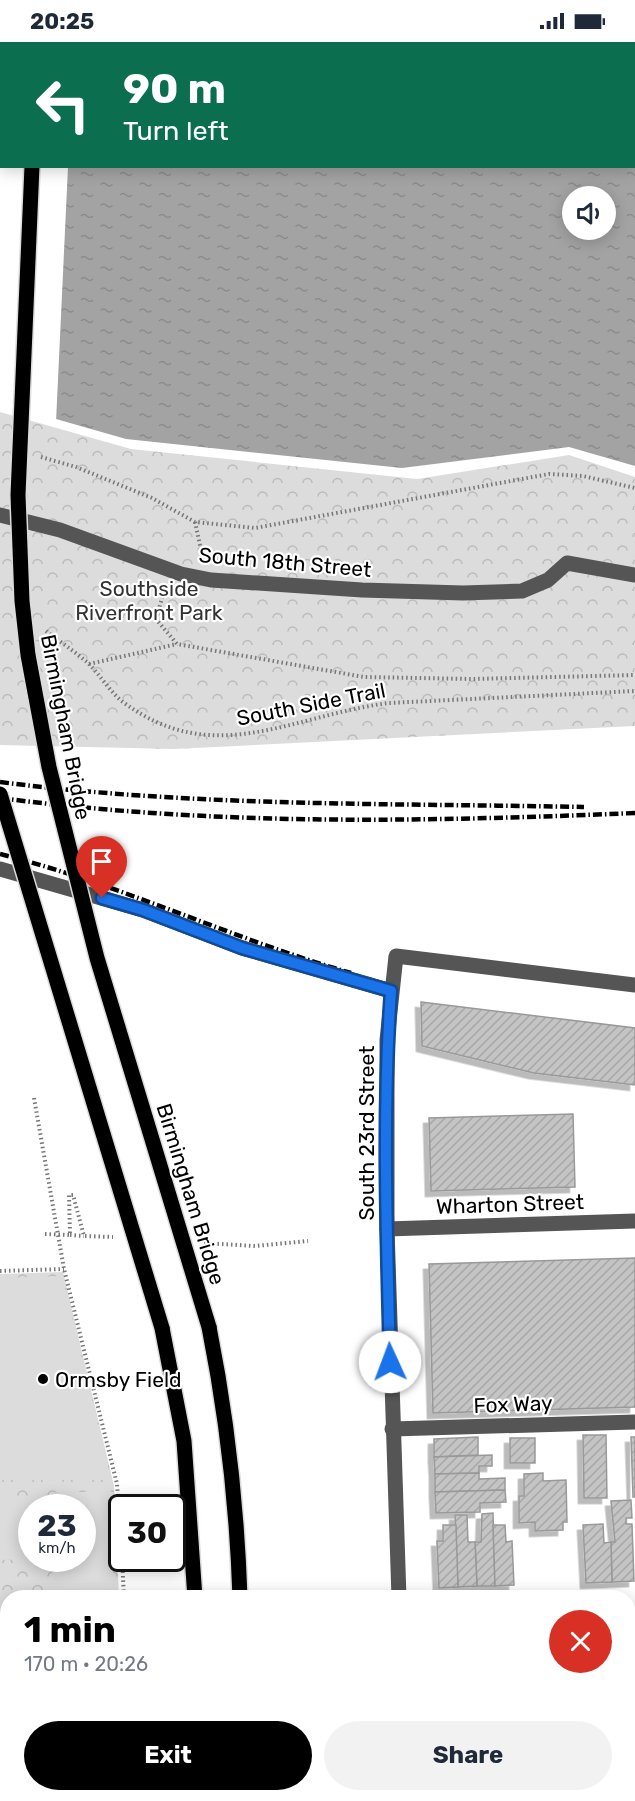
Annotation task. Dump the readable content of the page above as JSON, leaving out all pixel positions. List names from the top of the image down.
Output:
{
  "streets": {
    "main road": ["Birmingham Bridge"],
    "street": [
      "South 18th Street",
      "South 23rd Street",
      "Wharton Street",
      "Fox Way"
    ],
    "path": ["South Side Trail"]
  },
  "crossings": [
    ["South 23rd Street", "Wharton Street"],
    ["South 23rd Street", "Fox Way"]
  ],
  "parks": ["Southside Riverfront Park"],
  "places": ["Ormsby Field"],
  "page": {
    "status": "20:25",
    "turn": ["90 m", "Turn left"],
    "speed": "23 km/h",
    "limit": "30",
    "heading": ["1 min", "170 m · 20:26"],
    "buttons": ["Exit", "Share"]
  }
}
